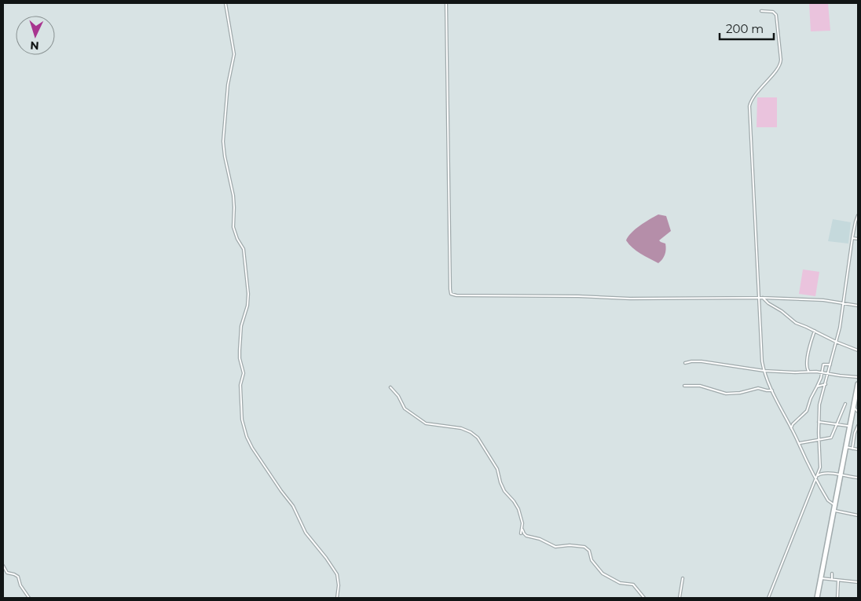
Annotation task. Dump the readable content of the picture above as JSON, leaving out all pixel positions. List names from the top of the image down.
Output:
{
  "scale_bar": "200 m",
  "north": "bottom"
}
